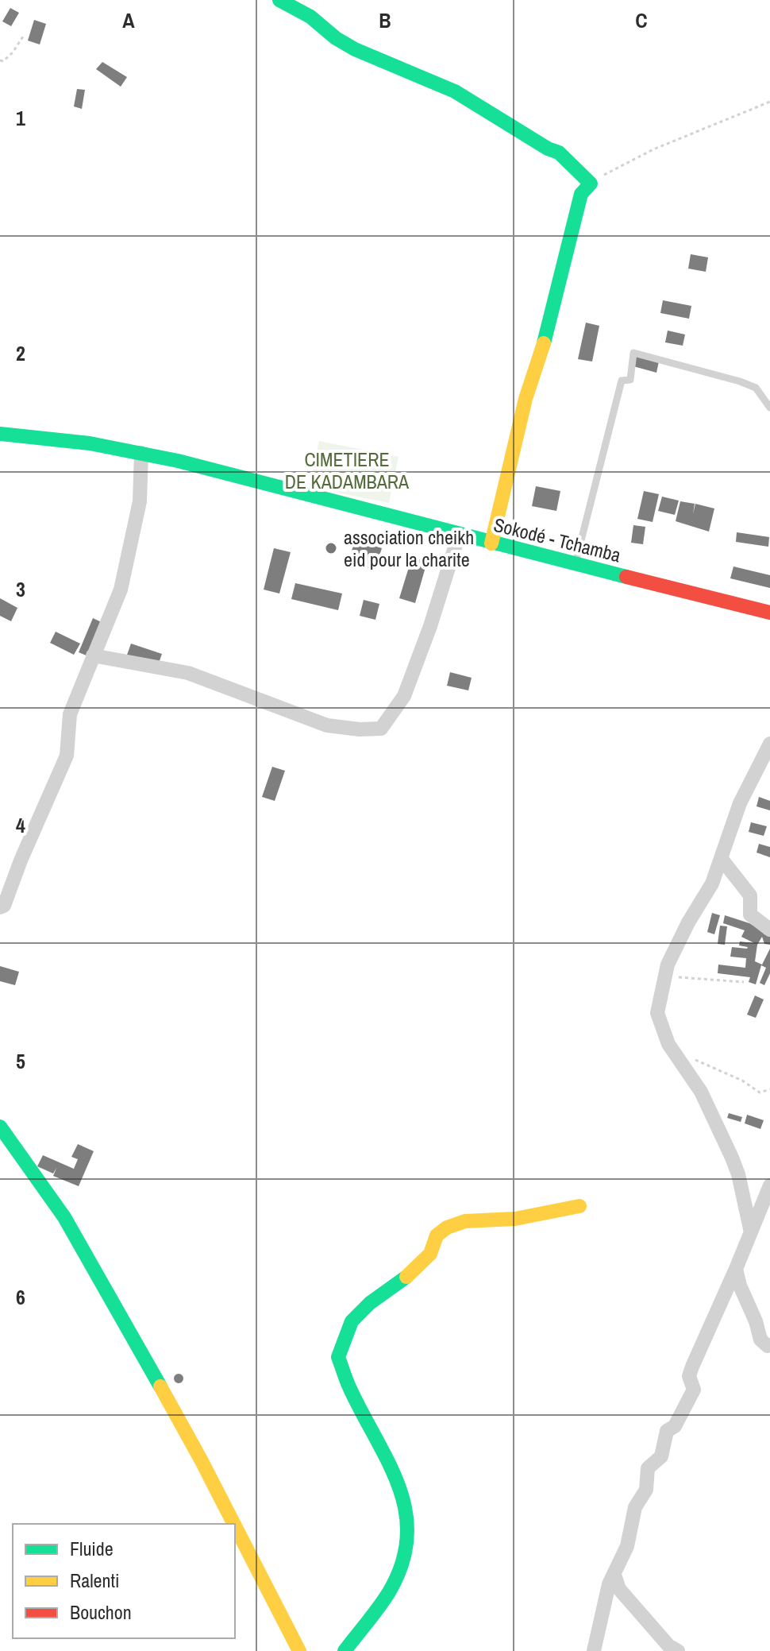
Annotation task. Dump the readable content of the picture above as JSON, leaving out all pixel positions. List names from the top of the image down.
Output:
{
  "streets": {
    "street": ["Sokodé - Tchamba"]
  },
  "parks": ["CIMETIERE DE KADAMBARA"],
  "places": ["association cheikh eid pour la charite"],
  "legend": ["Fluide", "Ralenti", "Bouchon"],
  "grid": {
    "columns": ["A", "B", "C"],
    "rows": [
      "1",
      "2",
      "3",
      "4",
      "5",
      "6"
    ]
  }
}
